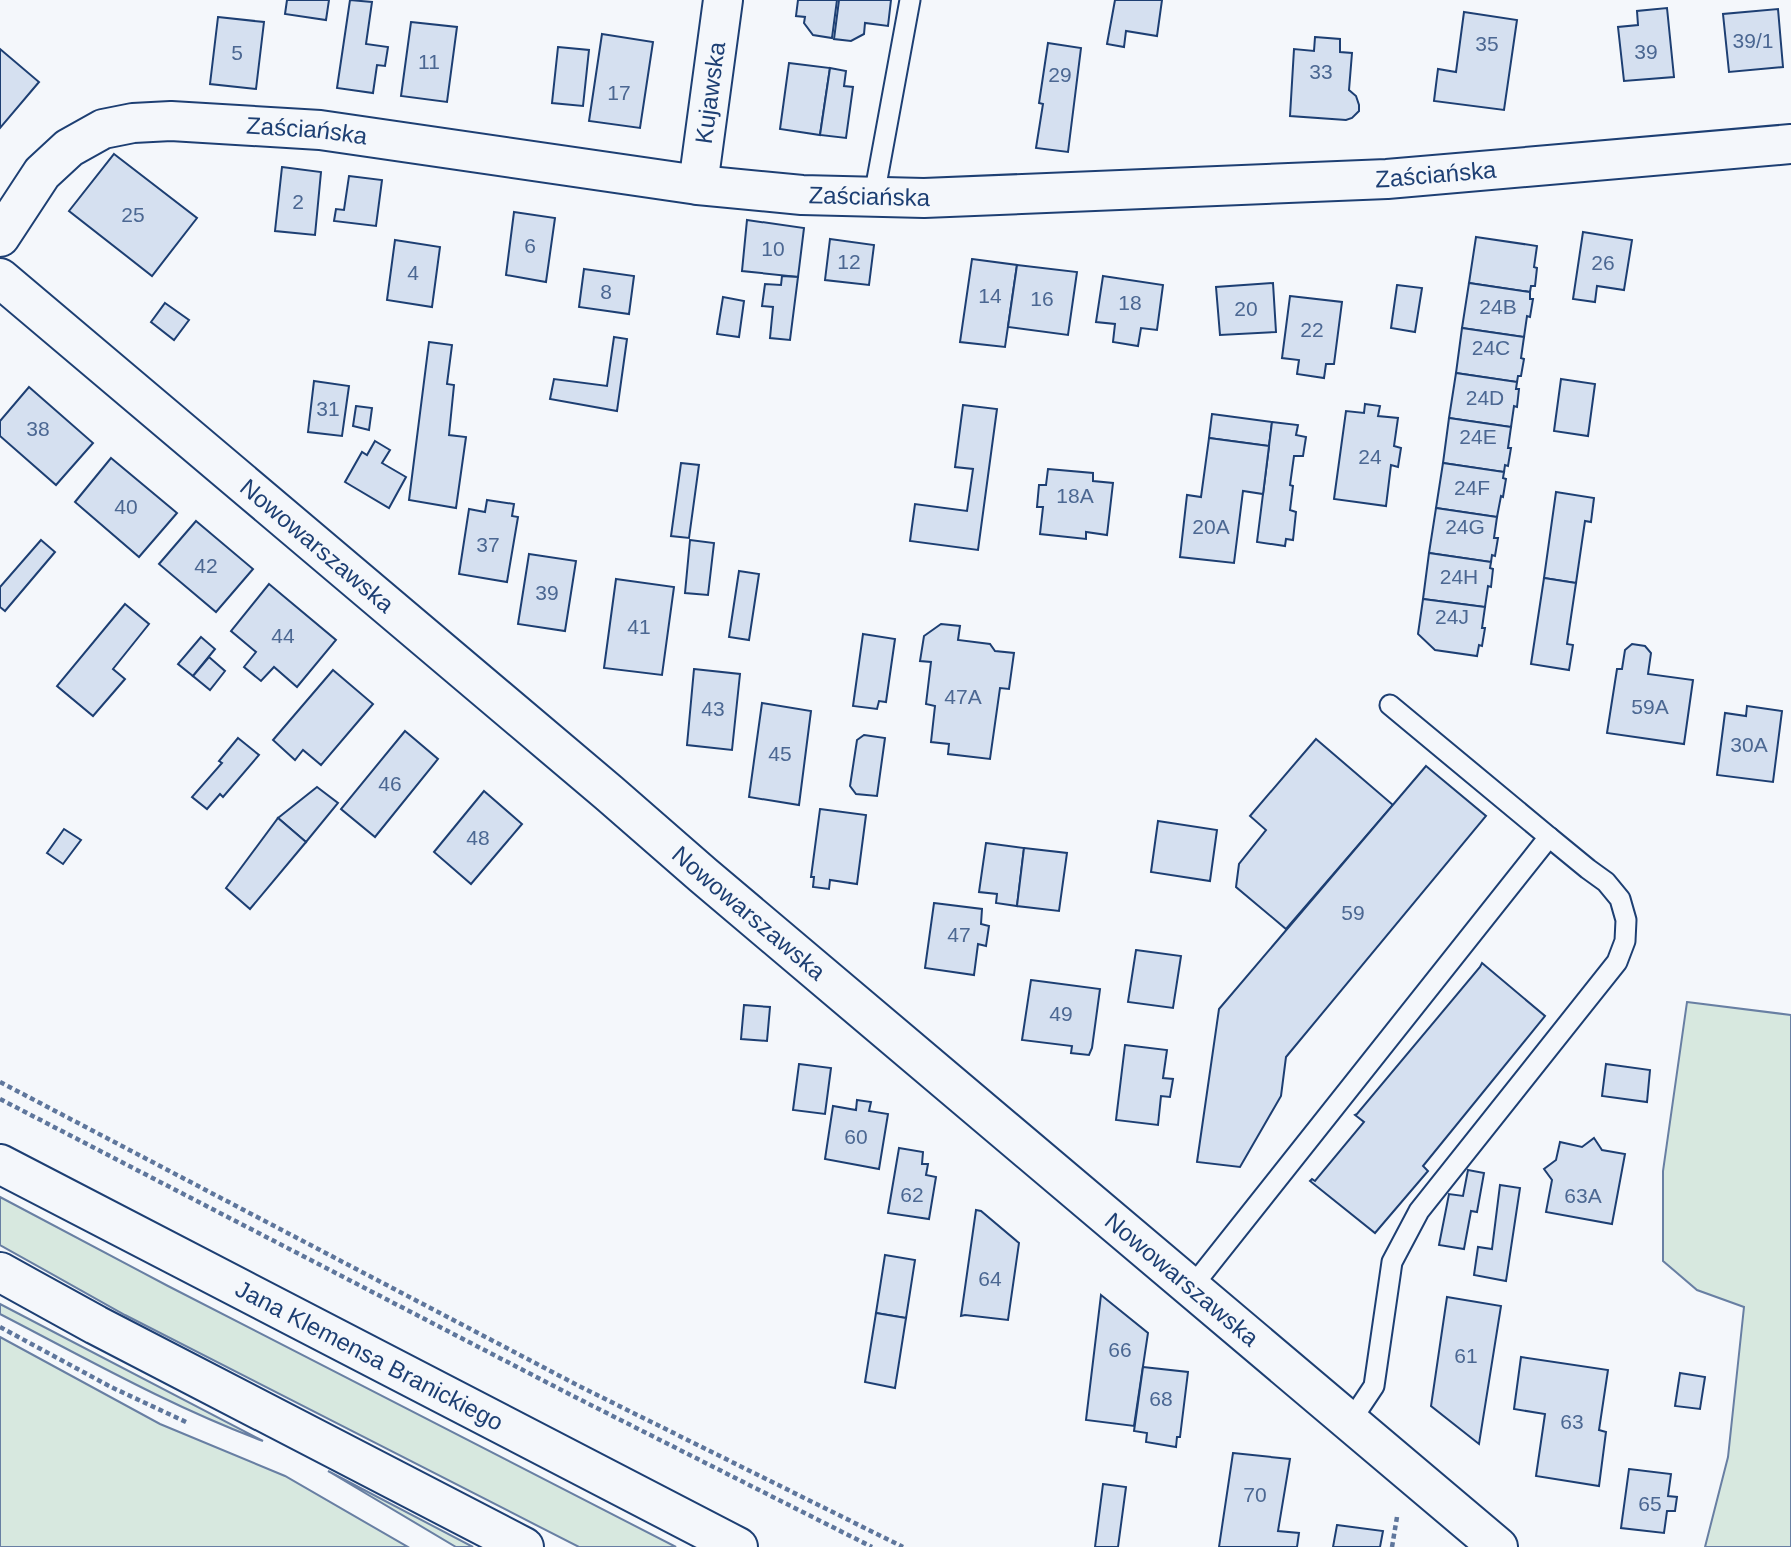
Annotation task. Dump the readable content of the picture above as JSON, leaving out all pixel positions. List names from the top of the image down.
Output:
{
  "streets": {
    "street": [
      "Kujawska",
      "Zaściańska",
      "Nowowarszawska",
      "Jana Klemensa Branickiego"
    ]
  },
  "crossings": [
    ["Kujawska", "Zaściańska"]
  ],
  "house_numbers": [
    "39/1",
    "35",
    "39",
    "5",
    "11",
    "33",
    "29",
    "17",
    "2",
    "25",
    "6",
    "10",
    "12",
    "26",
    "4",
    "8",
    "14",
    "16",
    "18",
    "24B",
    "20",
    "22",
    "24C",
    "24D",
    "31",
    "38",
    "24E",
    "24",
    "24F",
    "18A",
    "40",
    "20A",
    "24G",
    "37",
    "42",
    "24H",
    "39",
    "24J",
    "41",
    "44",
    "47A",
    "59A",
    "43",
    "30A",
    "45",
    "46",
    "48",
    "59",
    "47",
    "49",
    "60",
    "62",
    "63A",
    "64",
    "66",
    "61",
    "68",
    "63",
    "70",
    "65"
  ]
}
